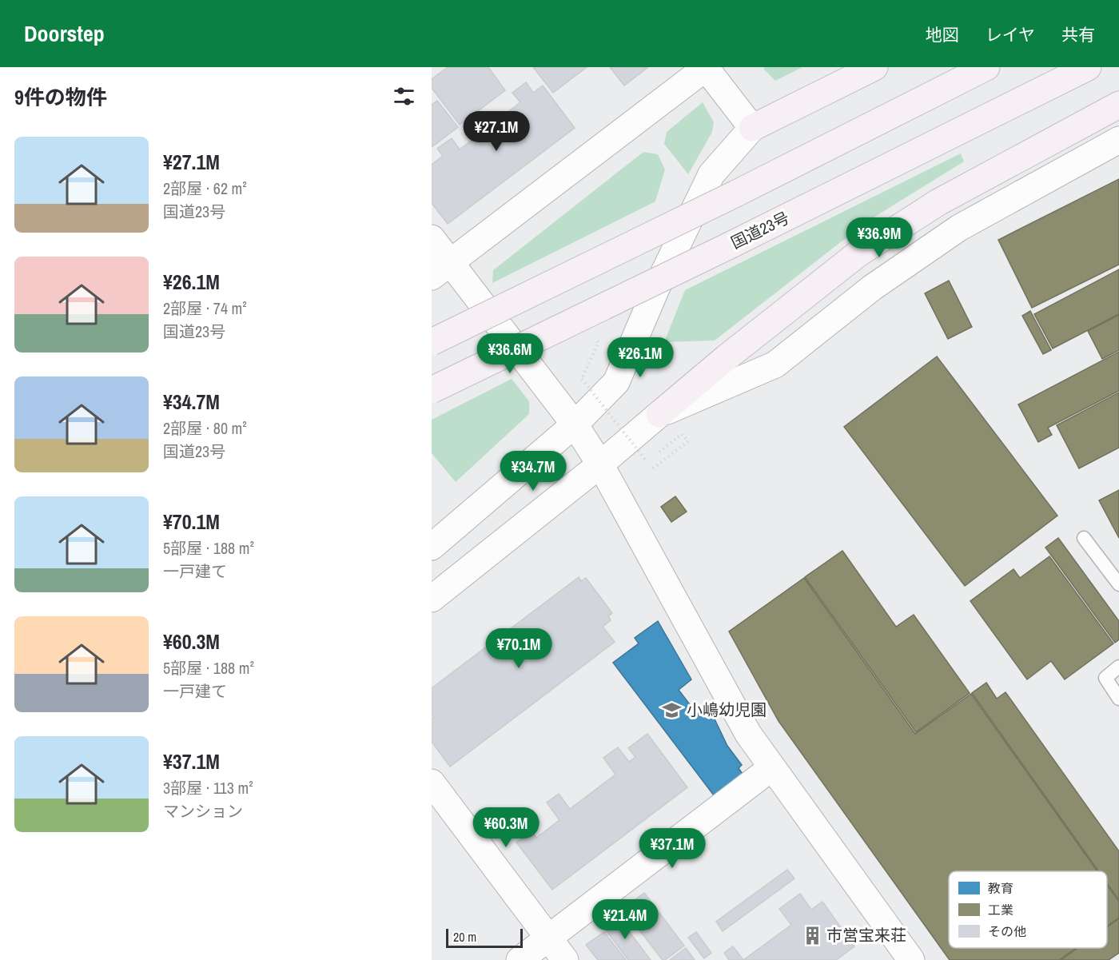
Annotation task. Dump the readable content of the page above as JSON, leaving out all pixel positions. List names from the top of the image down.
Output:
{
  "streets": {
    "highway": ["国道23号"]
  },
  "places": {
    "school or university": ["小嶋幼児園"],
    "building": ["市営宝来荘"]
  },
  "legend": ["教育", "工業", "その他"],
  "scale_bar": "20 m",
  "page": {
    "header": "Doorstep",
    "nav": ["地図", "レイヤ", "共有"],
    "heading": "9件の物件",
    "price": [
      "¥27.1M",
      "¥36.9M",
      "¥36.6M",
      "¥26.1M",
      "¥34.7M",
      "¥70.1M",
      "¥60.3M",
      "¥37.1M",
      "¥21.4M"
    ],
    "list": [
      {
        "name": "¥27.1M",
        "note": "2部屋 · 62 m² · 国道23号"
      },
      {
        "name": "¥26.1M",
        "note": "2部屋 · 74 m² · 国道23号"
      },
      {
        "name": "¥34.7M",
        "note": "2部屋 · 80 m² · 国道23号"
      },
      {
        "name": "¥70.1M",
        "note": "5部屋 · 188 m² · 一戸建て"
      },
      {
        "name": "¥60.3M",
        "note": "5部屋 · 188 m² · 一戸建て"
      },
      {
        "name": "¥37.1M",
        "note": "3部屋 · 113 m² · マンション"
      }
    ],
    "scale": "20 m"
  }
}
